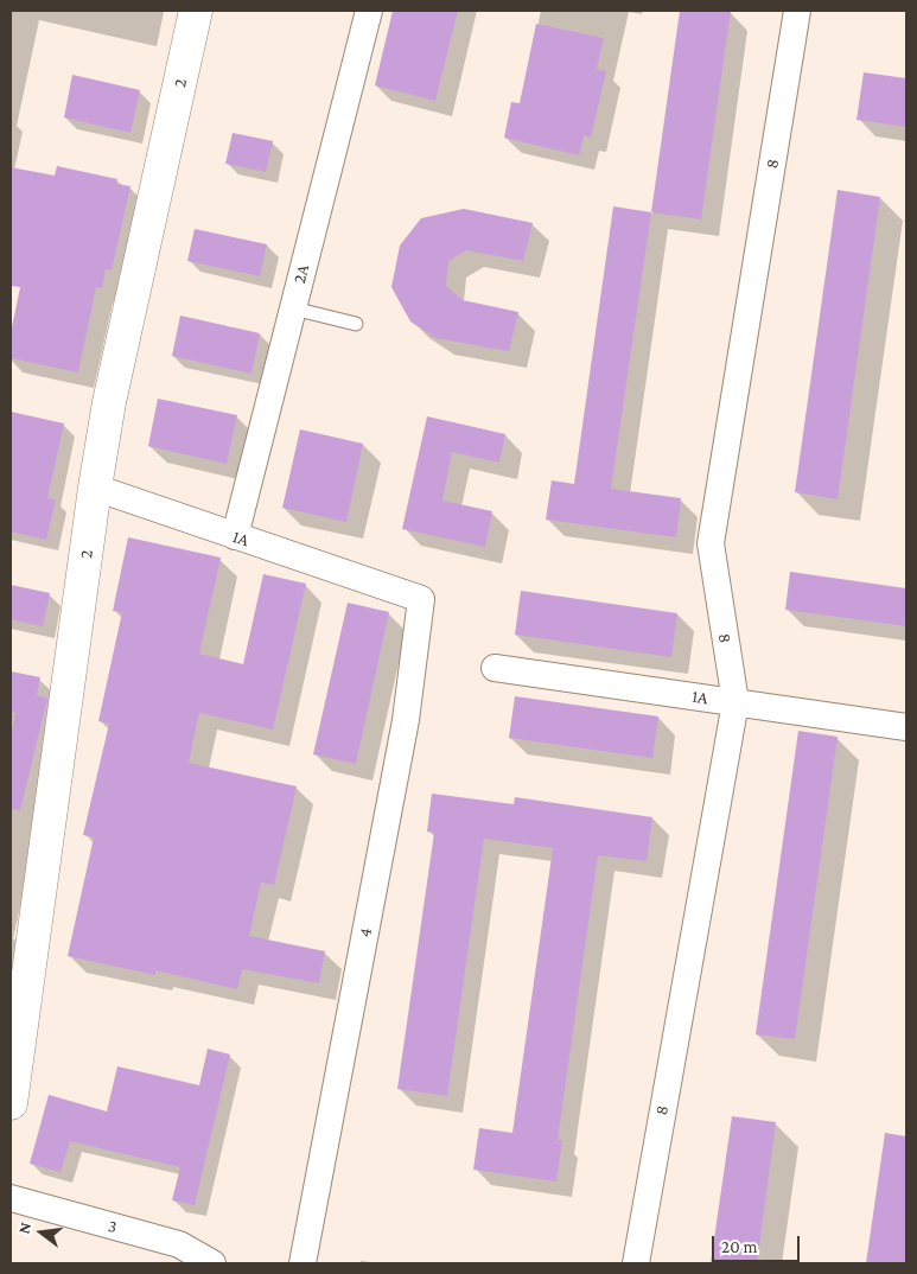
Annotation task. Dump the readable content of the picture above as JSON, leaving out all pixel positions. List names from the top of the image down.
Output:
{
  "streets": {
    "street": [
      "2",
      "8",
      "2A",
      "1A",
      "4",
      "3"
    ]
  },
  "crossings": [
    ["2", "1A"],
    ["8", "1A"],
    ["2A", "1A"],
    ["1A", "4"]
  ],
  "scale_bar": "20 m",
  "north": "left"
}
